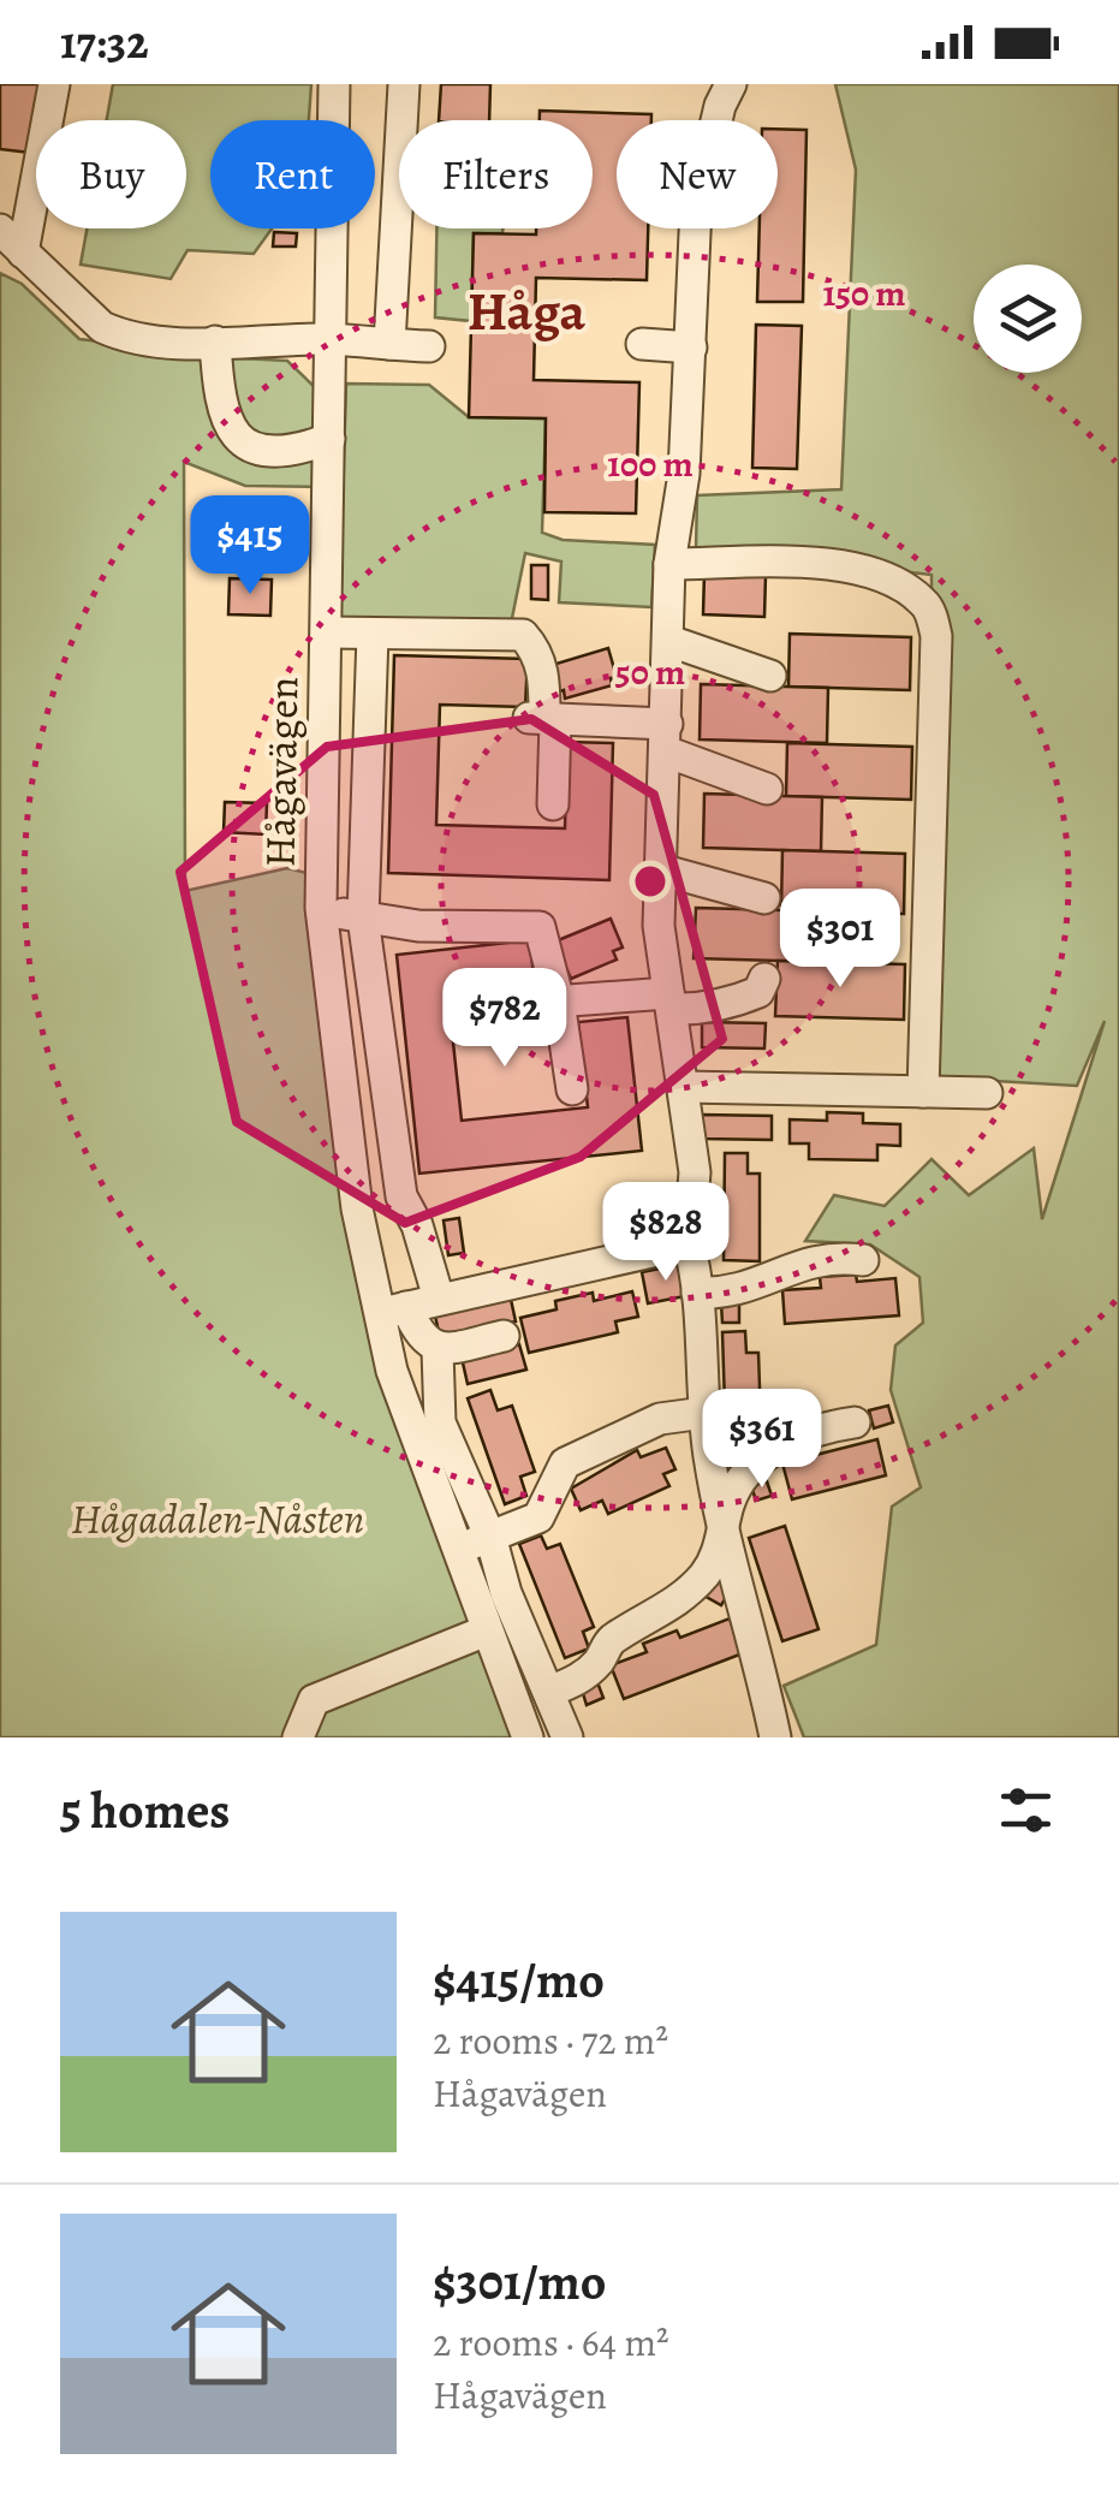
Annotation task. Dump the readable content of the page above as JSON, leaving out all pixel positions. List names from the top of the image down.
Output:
{
  "streets": {
    "street": ["Hågavägen"]
  },
  "districts": ["Håga"],
  "parks": ["Hågadalen-Nåsten"],
  "page": {
    "status": "17:32",
    "chip": [
      "Buy",
      "Rent",
      "Filters",
      "New"
    ],
    "price": [
      "$415",
      "$301",
      "$782",
      "$828",
      "$361"
    ],
    "heading": "5 homes",
    "list": [
      {
        "name": "$415/mo",
        "note": "2 rooms · 72 m² · Hågavägen"
      },
      {
        "name": "$301/mo",
        "note": "2 rooms · 64 m² · Hågavägen"
      }
    ]
  },
  "rings": ["150 m", "100 m", "50 m"]
}
